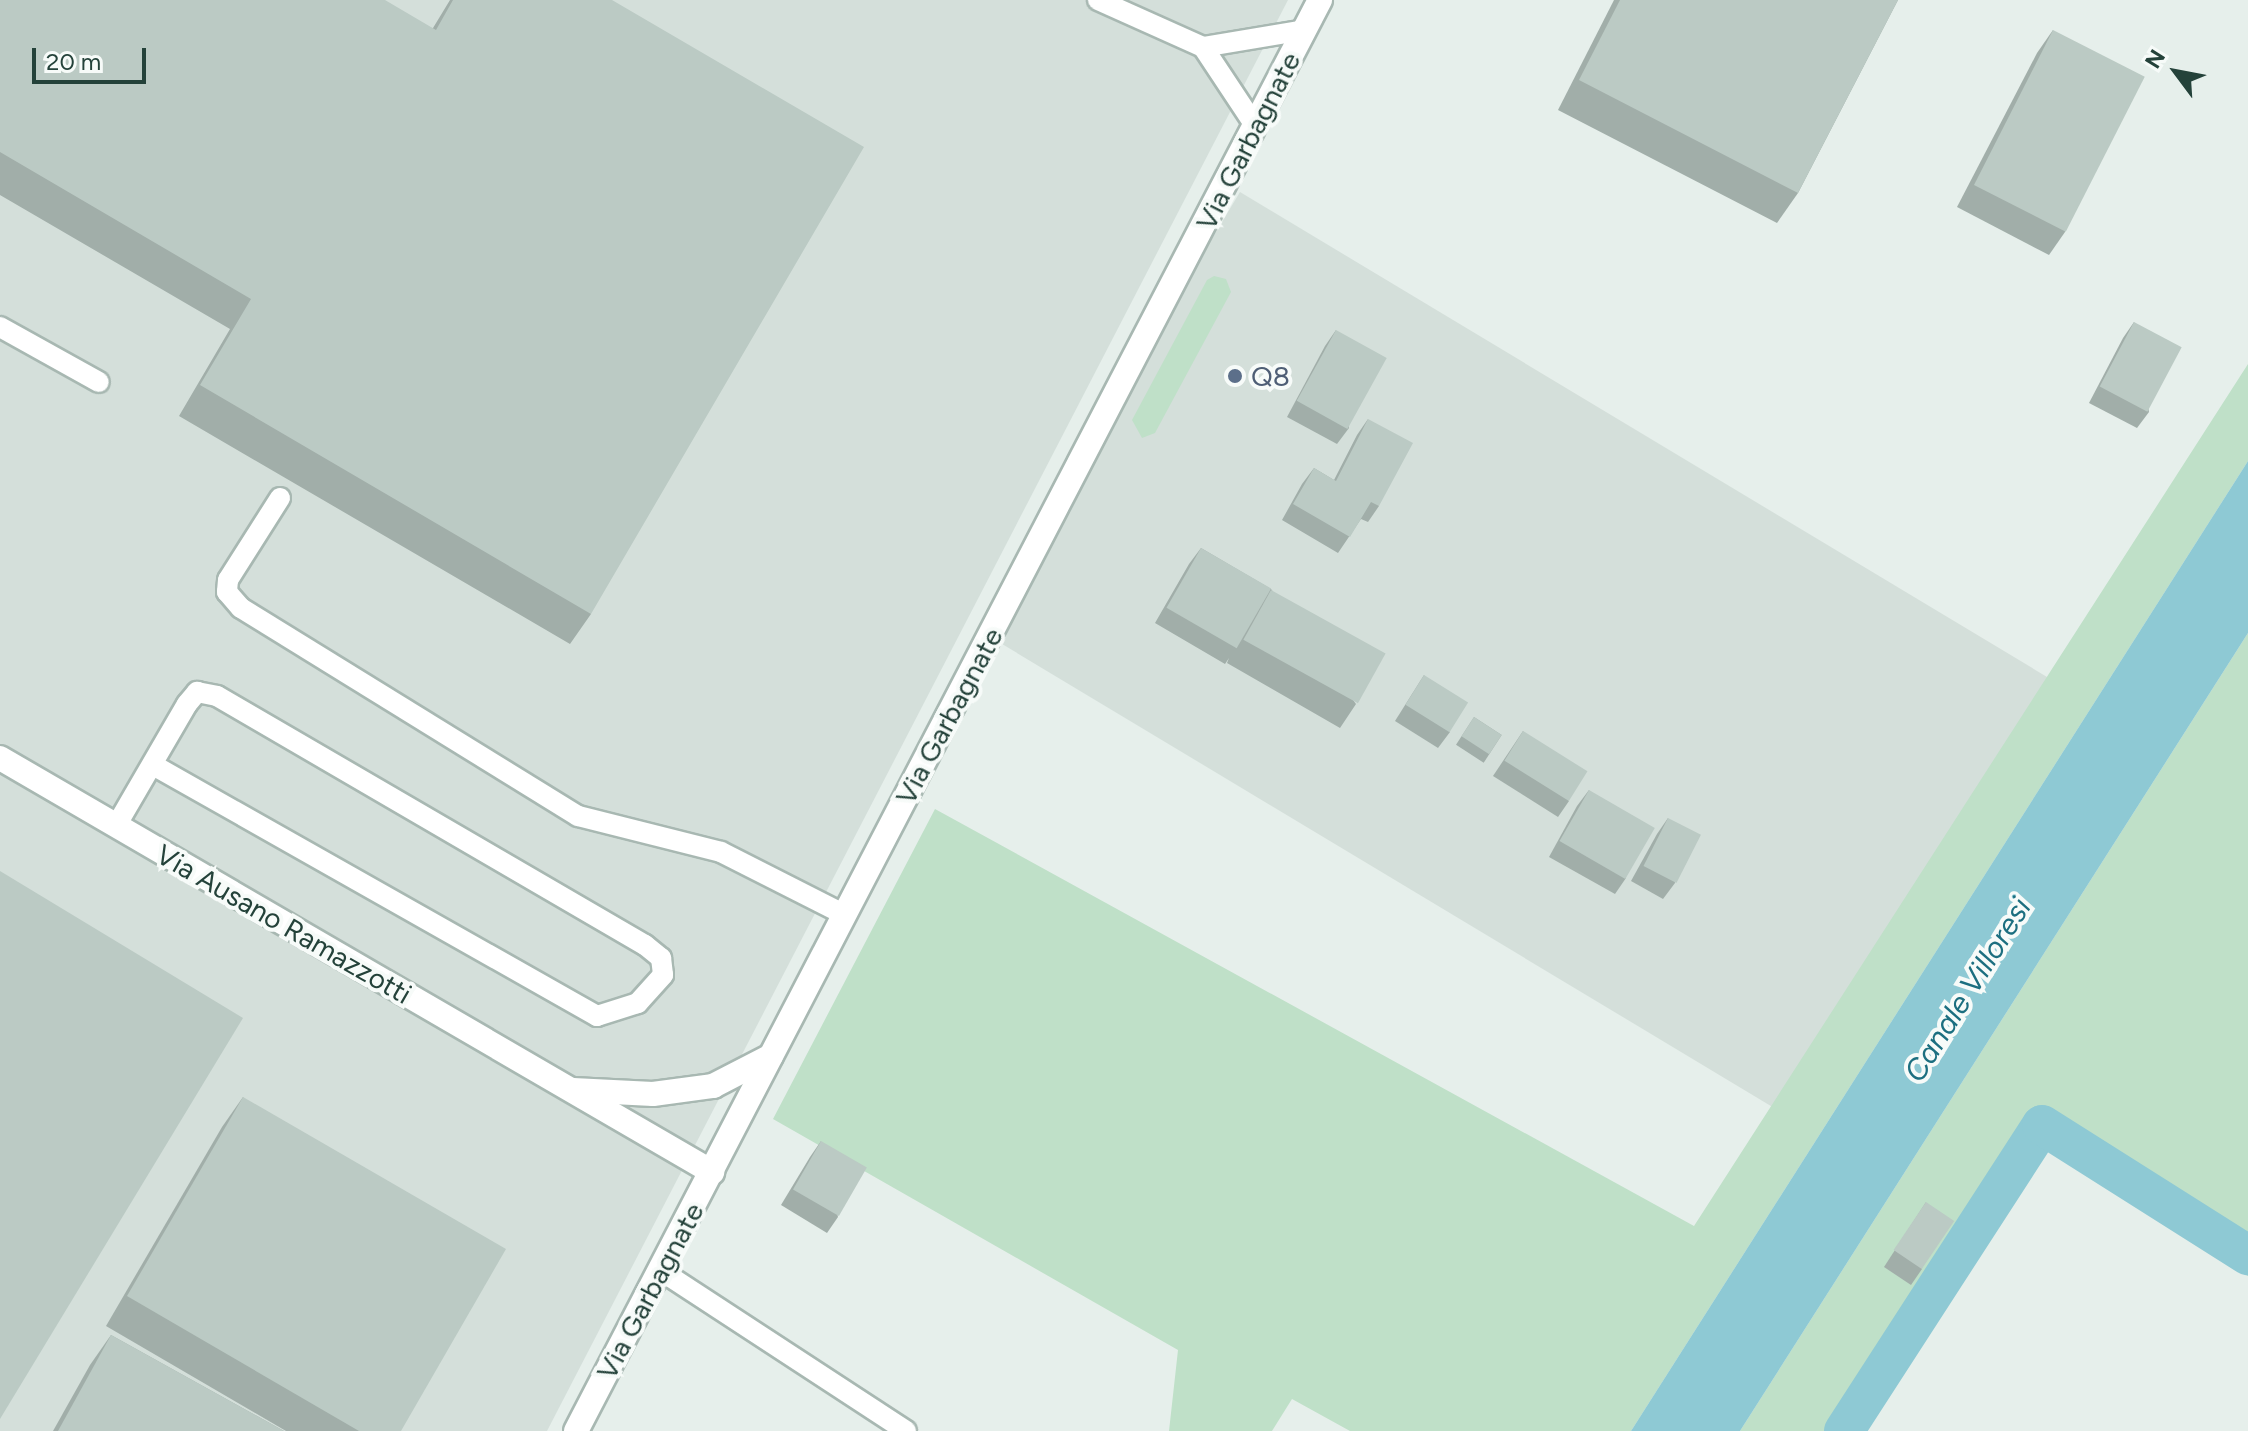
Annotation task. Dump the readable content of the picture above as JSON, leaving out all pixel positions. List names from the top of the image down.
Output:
{
  "streets": {
    "street": ["Via Garbagnate", "Via Ausano Ramazzotti"]
  },
  "crossings": [
    ["Via Garbagnate", "Via Ausano Ramazzotti"]
  ],
  "water": ["Canale Villoresi"],
  "places": ["Q8"],
  "scale_bar": "20 m",
  "north": "top left"
}
